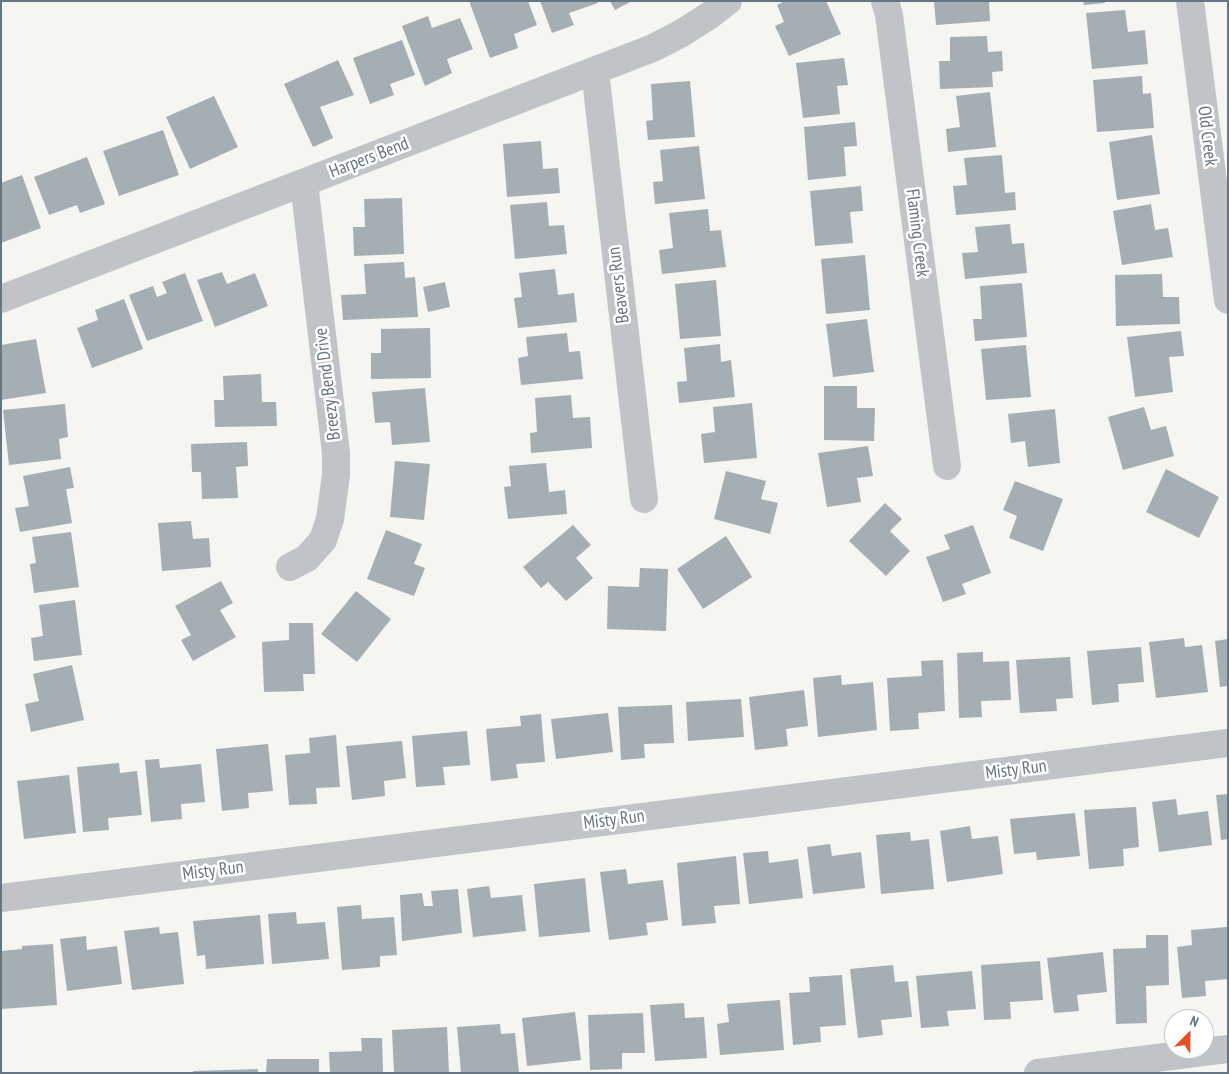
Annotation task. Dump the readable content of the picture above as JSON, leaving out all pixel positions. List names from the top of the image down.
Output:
{
  "streets": {
    "street": [
      "Old Creek",
      "Harpers Bend",
      "Flaming Creek",
      "Beavers Run",
      "Breezy Bend Drive",
      "Misty Run"
    ]
  },
  "crossings": [
    ["Harpers Bend", "Beavers Run"],
    ["Harpers Bend", "Breezy Bend Drive"]
  ],
  "north": "top right"
}
